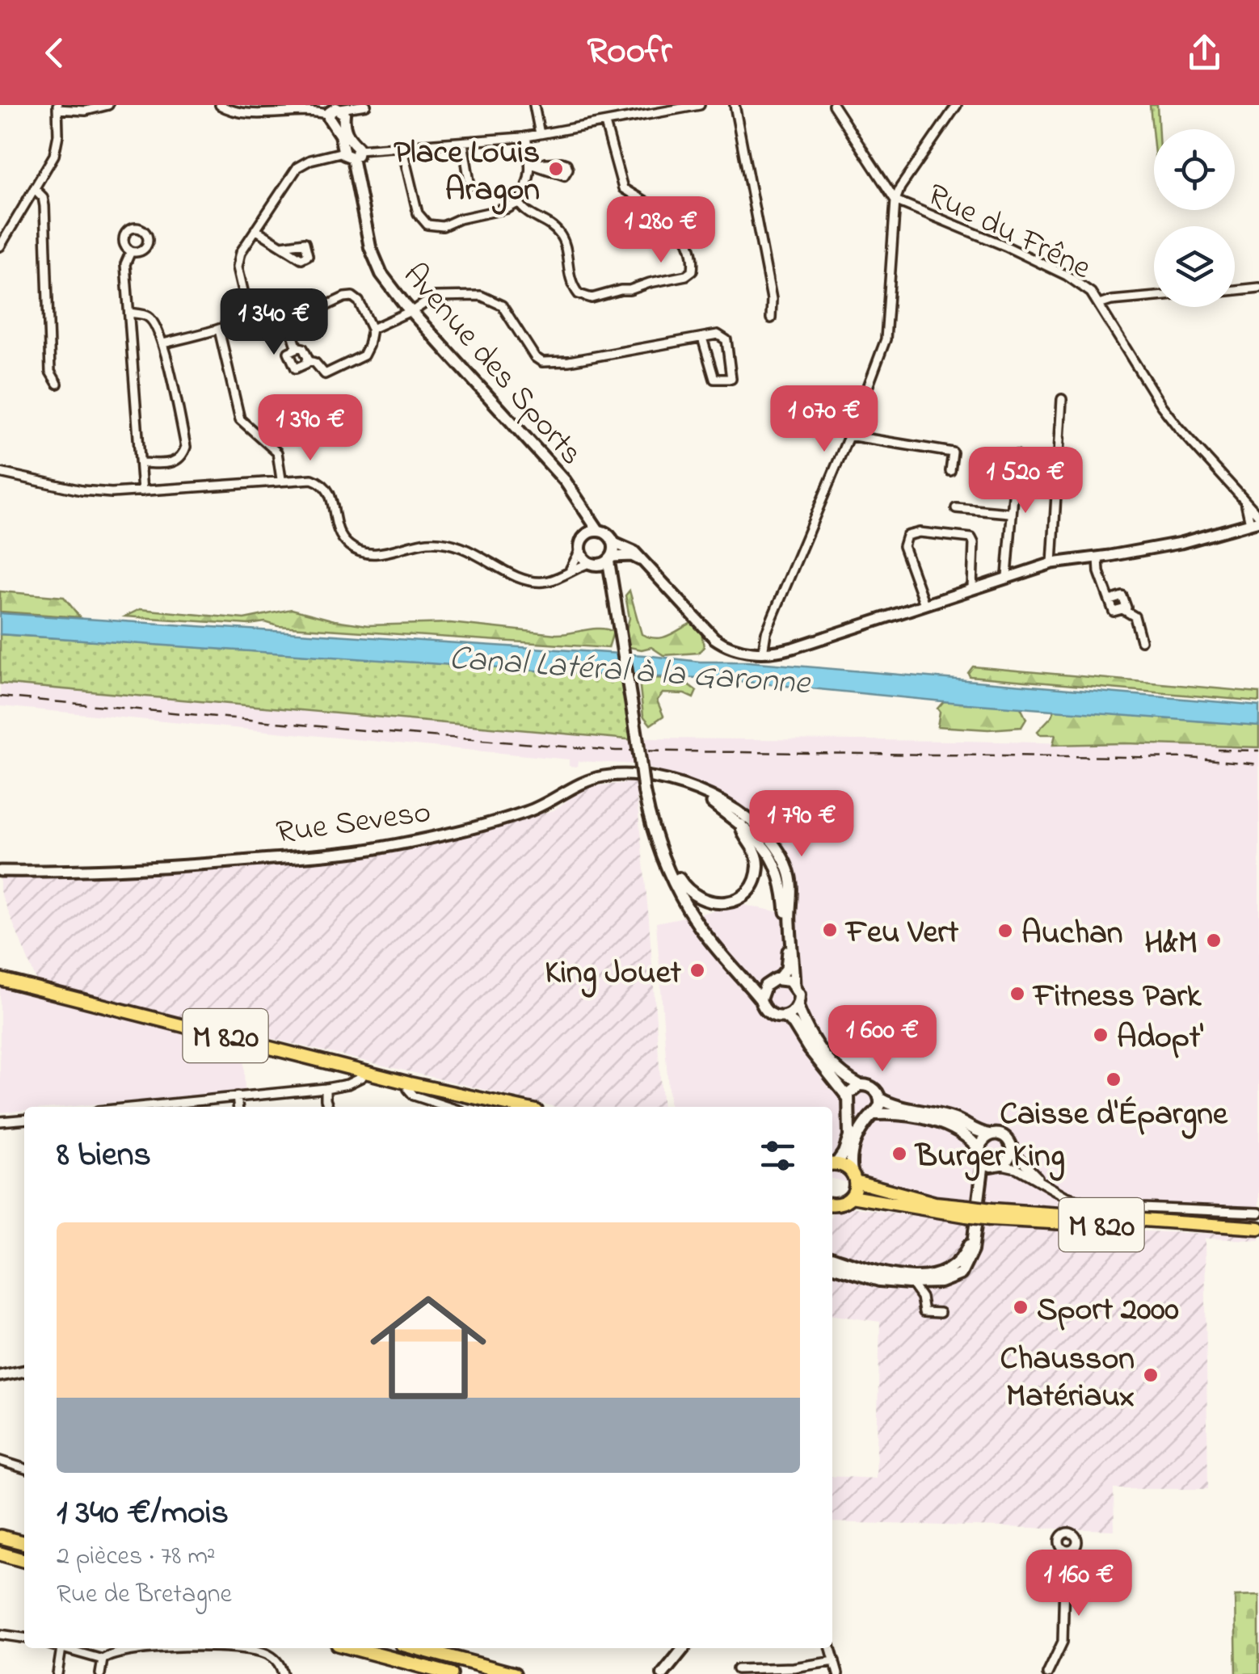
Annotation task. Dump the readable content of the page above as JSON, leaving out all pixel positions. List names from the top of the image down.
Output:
{
  "streets": {
    "main road": ["Avenue des Sports", "M 820"],
    "street": ["Rue du Frêne", "Rue Seveso"]
  },
  "water": ["Canal Latéral à la Garonne"],
  "places": [
    "Place Louis Aragon",
    "Feu Vert",
    "Auchan",
    "H&M",
    "King Jouet",
    "Fitness Park",
    "Adopt'",
    "Caisse d'Épargne",
    "Burger King",
    "Sport 2000",
    "Chausson Matériaux"
  ],
  "page": {
    "header": "Roofr",
    "price": [
      "1 280 €",
      "1 340 €",
      "1 070 €",
      "1 390 €",
      "1 520 €",
      "1 790 €",
      "1 600 €",
      "1 160 €"
    ],
    "heading": "8 biens",
    "list": [
      {
        "name": "1 340 €/mois",
        "note": "2 pièces · 78 m² · Rue de Bretagne"
      }
    ]
  }
}
